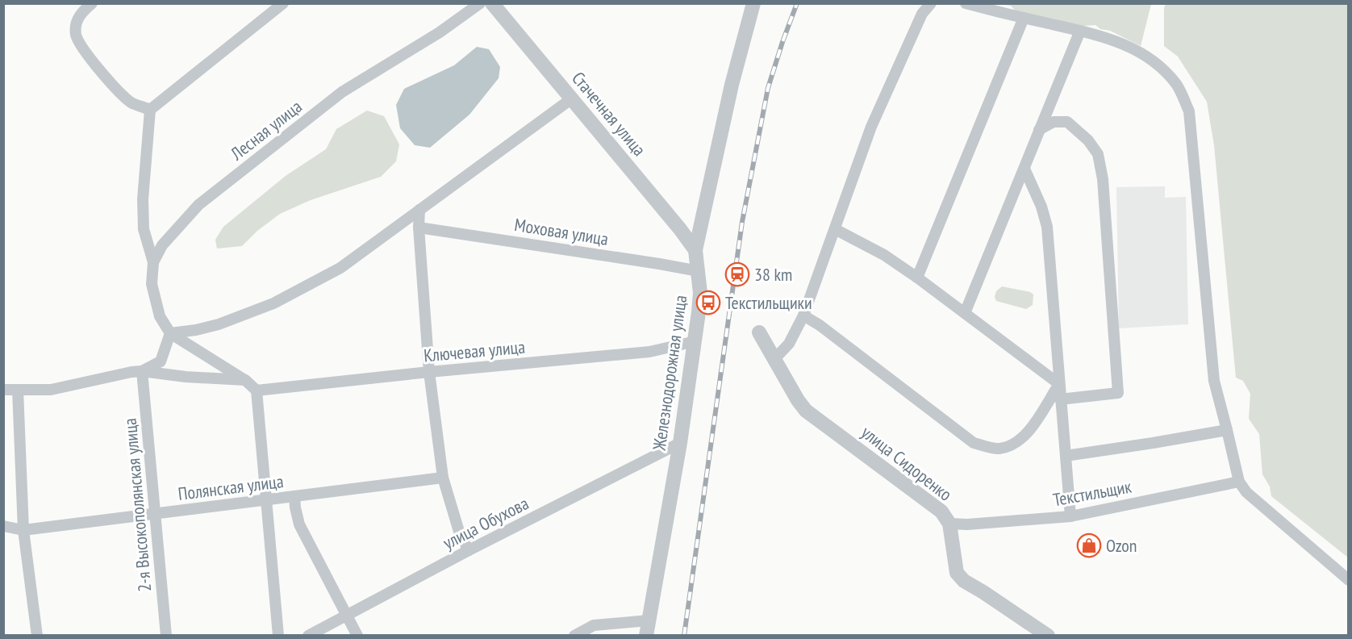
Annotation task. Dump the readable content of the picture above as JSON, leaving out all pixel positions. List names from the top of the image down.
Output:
{
  "streets": {
    "street": [
      "Стачечная улица",
      "Лесная улица",
      "Моховая улица",
      "Ключевая улица",
      "Железнодорожная улица",
      "улица Сидоренко",
      "Полянская улица",
      "Текстильщик",
      "2-я Высокополянская улица",
      "улица Обухова"
    ]
  },
  "crossings": [
    ["Стачечная улица", "Лесная улица"],
    ["Стачечная улица", "Железнодорожная улица"],
    ["Лесная улица", "Ключевая улица"],
    ["Моховая улица", "Железнодорожная улица"],
    ["Ключевая улица", "Железнодорожная улица"],
    ["Железнодорожная улица", "улица Обухова"],
    ["улица Сидоренко", "Текстильщик"],
    ["Полянская улица", "2-я Высокополянская улица"]
  ],
  "places": {
    "station": ["38 km"],
    "bus stop": ["Текстильщики"],
    "shop": ["Ozon"]
  }
}
